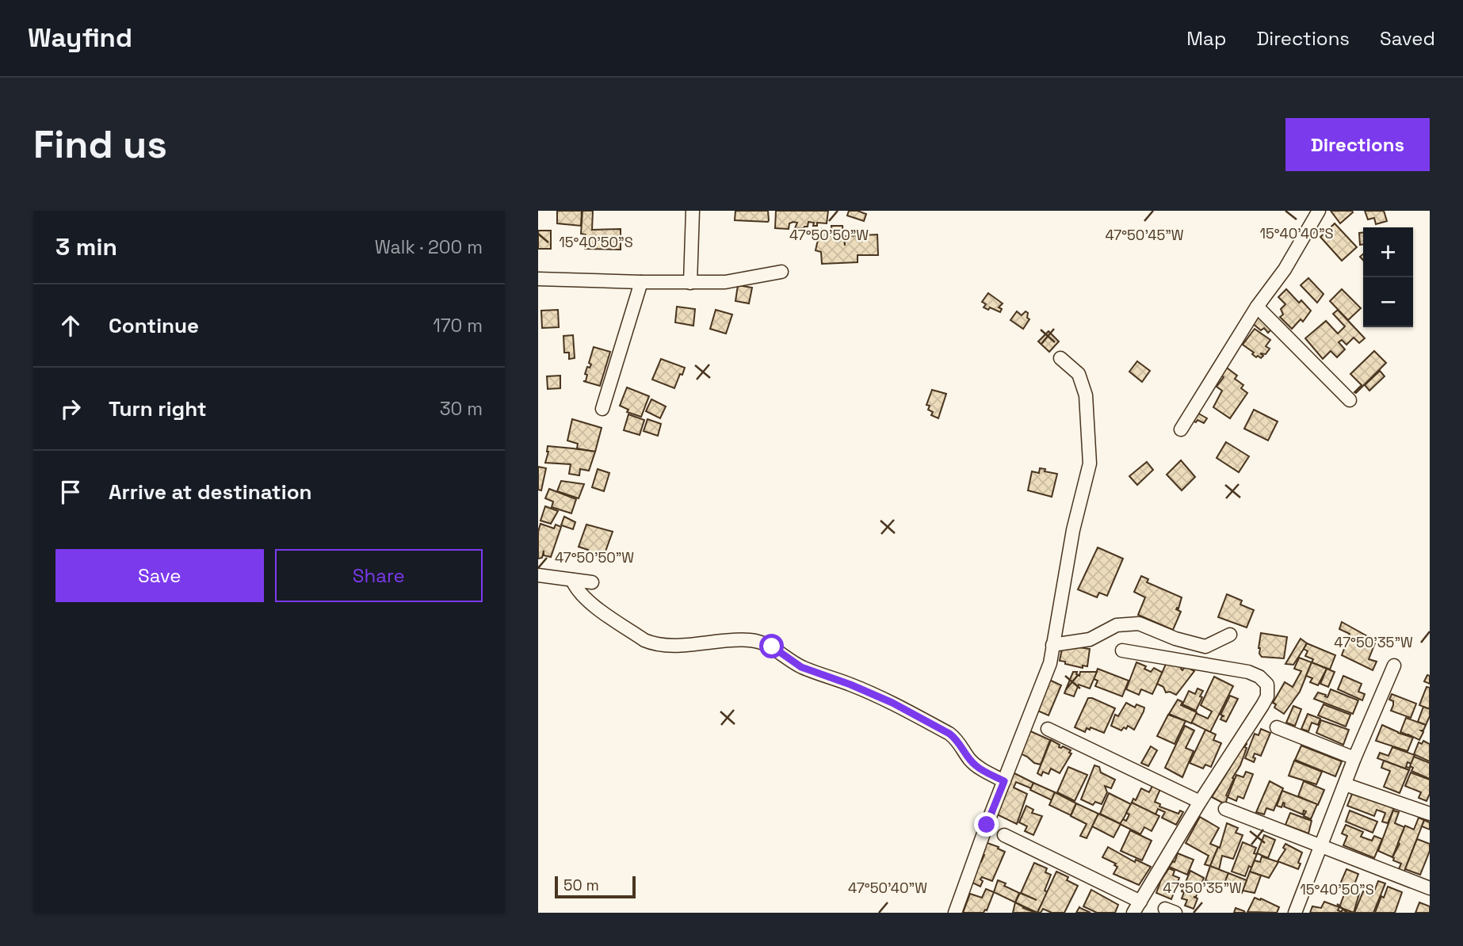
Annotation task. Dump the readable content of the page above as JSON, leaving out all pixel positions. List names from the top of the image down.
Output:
{
  "scale_bar": "50 m",
  "page": {
    "header": "Wayfind",
    "nav": ["Map", "Directions", "Saved"],
    "buttons": [
      "Directions",
      ["Save", "Share"]
    ],
    "title": "Find us",
    "heading": ["3 min", "Walk · 200 m"],
    "map_buttons": ["+", "−"],
    "list": [
      ["Continue", "170 m"],
      ["Turn right", "30 m"],
      "Arrive at destination"
    ],
    "scale": "50 m"
  },
  "coordinates": [
    "15°40'40\"S",
    "47°50'50\"W",
    "47°50'45\"W",
    "15°40'50\"S",
    "47°50'35\"W",
    "47°50'40\"W"
  ]
}
